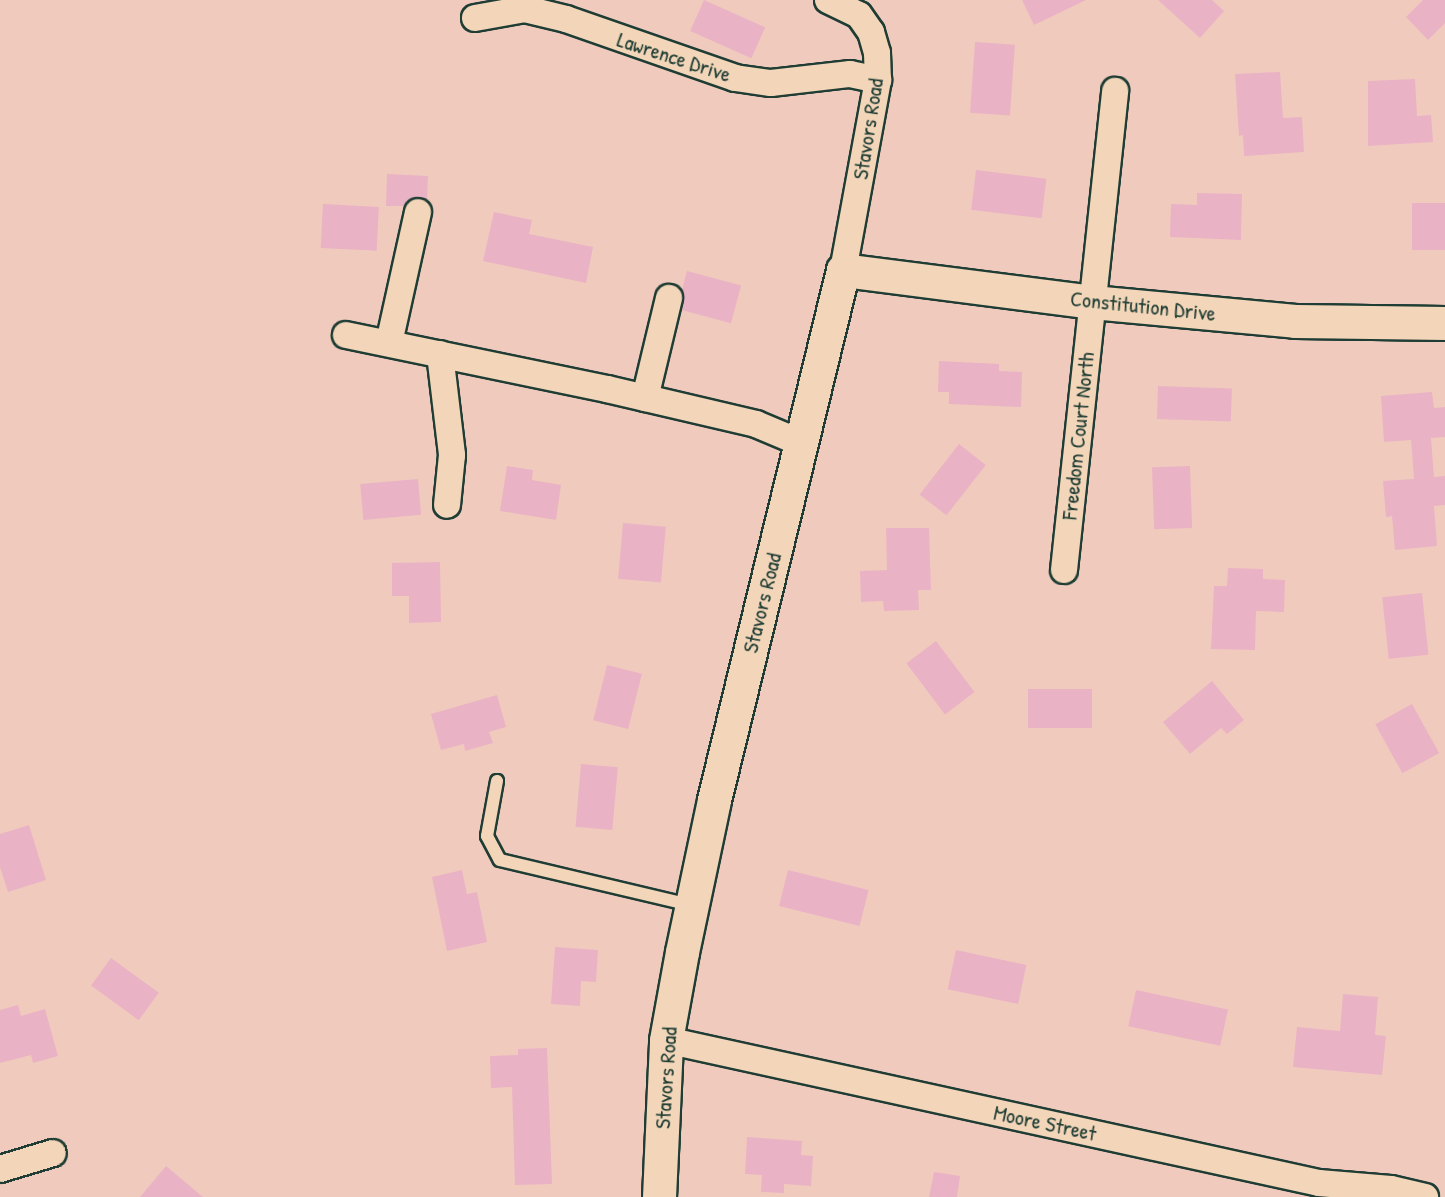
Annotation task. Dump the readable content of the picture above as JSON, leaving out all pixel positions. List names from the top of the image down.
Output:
{
  "streets": {
    "street": [
      "Lawrence Drive",
      "Stavors Road",
      "Constitution Drive",
      "Freedom Court North",
      "Moore Street"
    ]
  },
  "crossings": [
    ["Lawrence Drive", "Stavors Road"],
    ["Stavors Road", "Constitution Drive"],
    ["Stavors Road", "Moore Street"],
    ["Constitution Drive", "Freedom Court North"]
  ]
}
